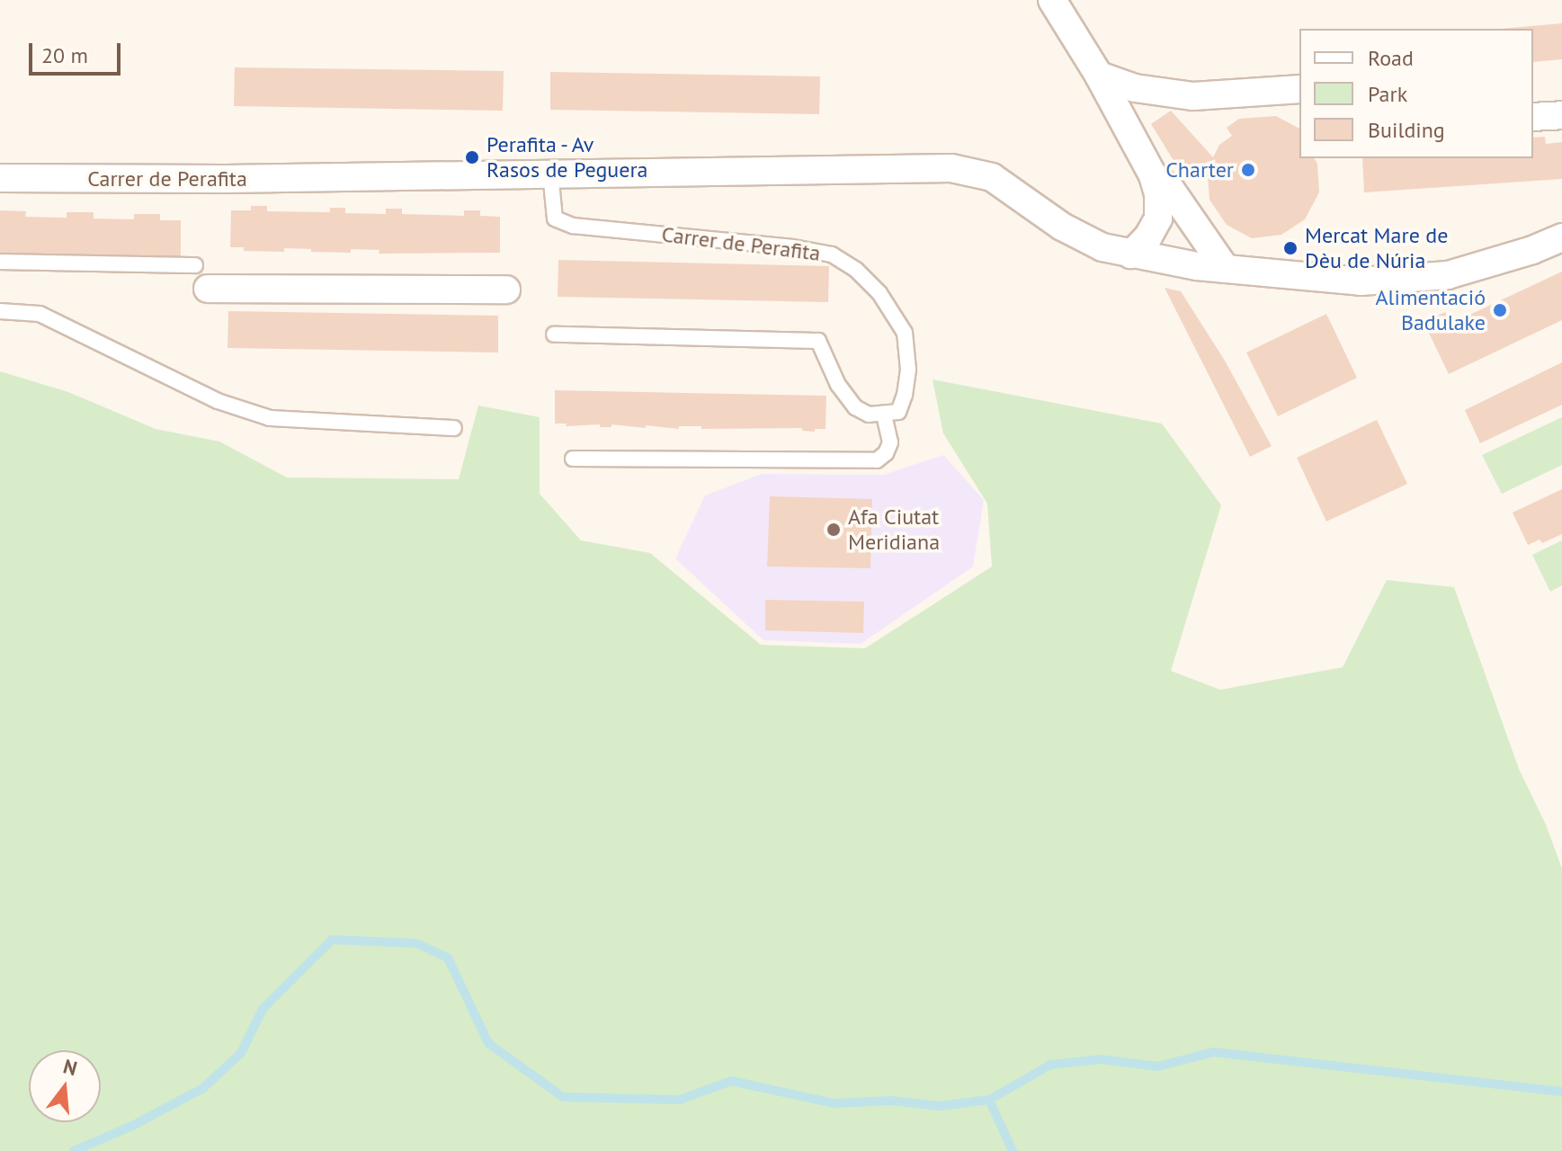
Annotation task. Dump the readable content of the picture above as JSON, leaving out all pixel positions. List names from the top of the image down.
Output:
{
  "streets": {
    "street": ["Carrer de Perafita"]
  },
  "places": [
    "Perafita - Av Rasos de Peguera",
    "Charter",
    "Mercat Mare de Dèu de Núria",
    "Alimentació Badulake",
    "Afa Ciutat Meridiana"
  ],
  "legend": ["Road", "Park", "Building"],
  "scale_bar": "20 m",
  "north": "top"
}
